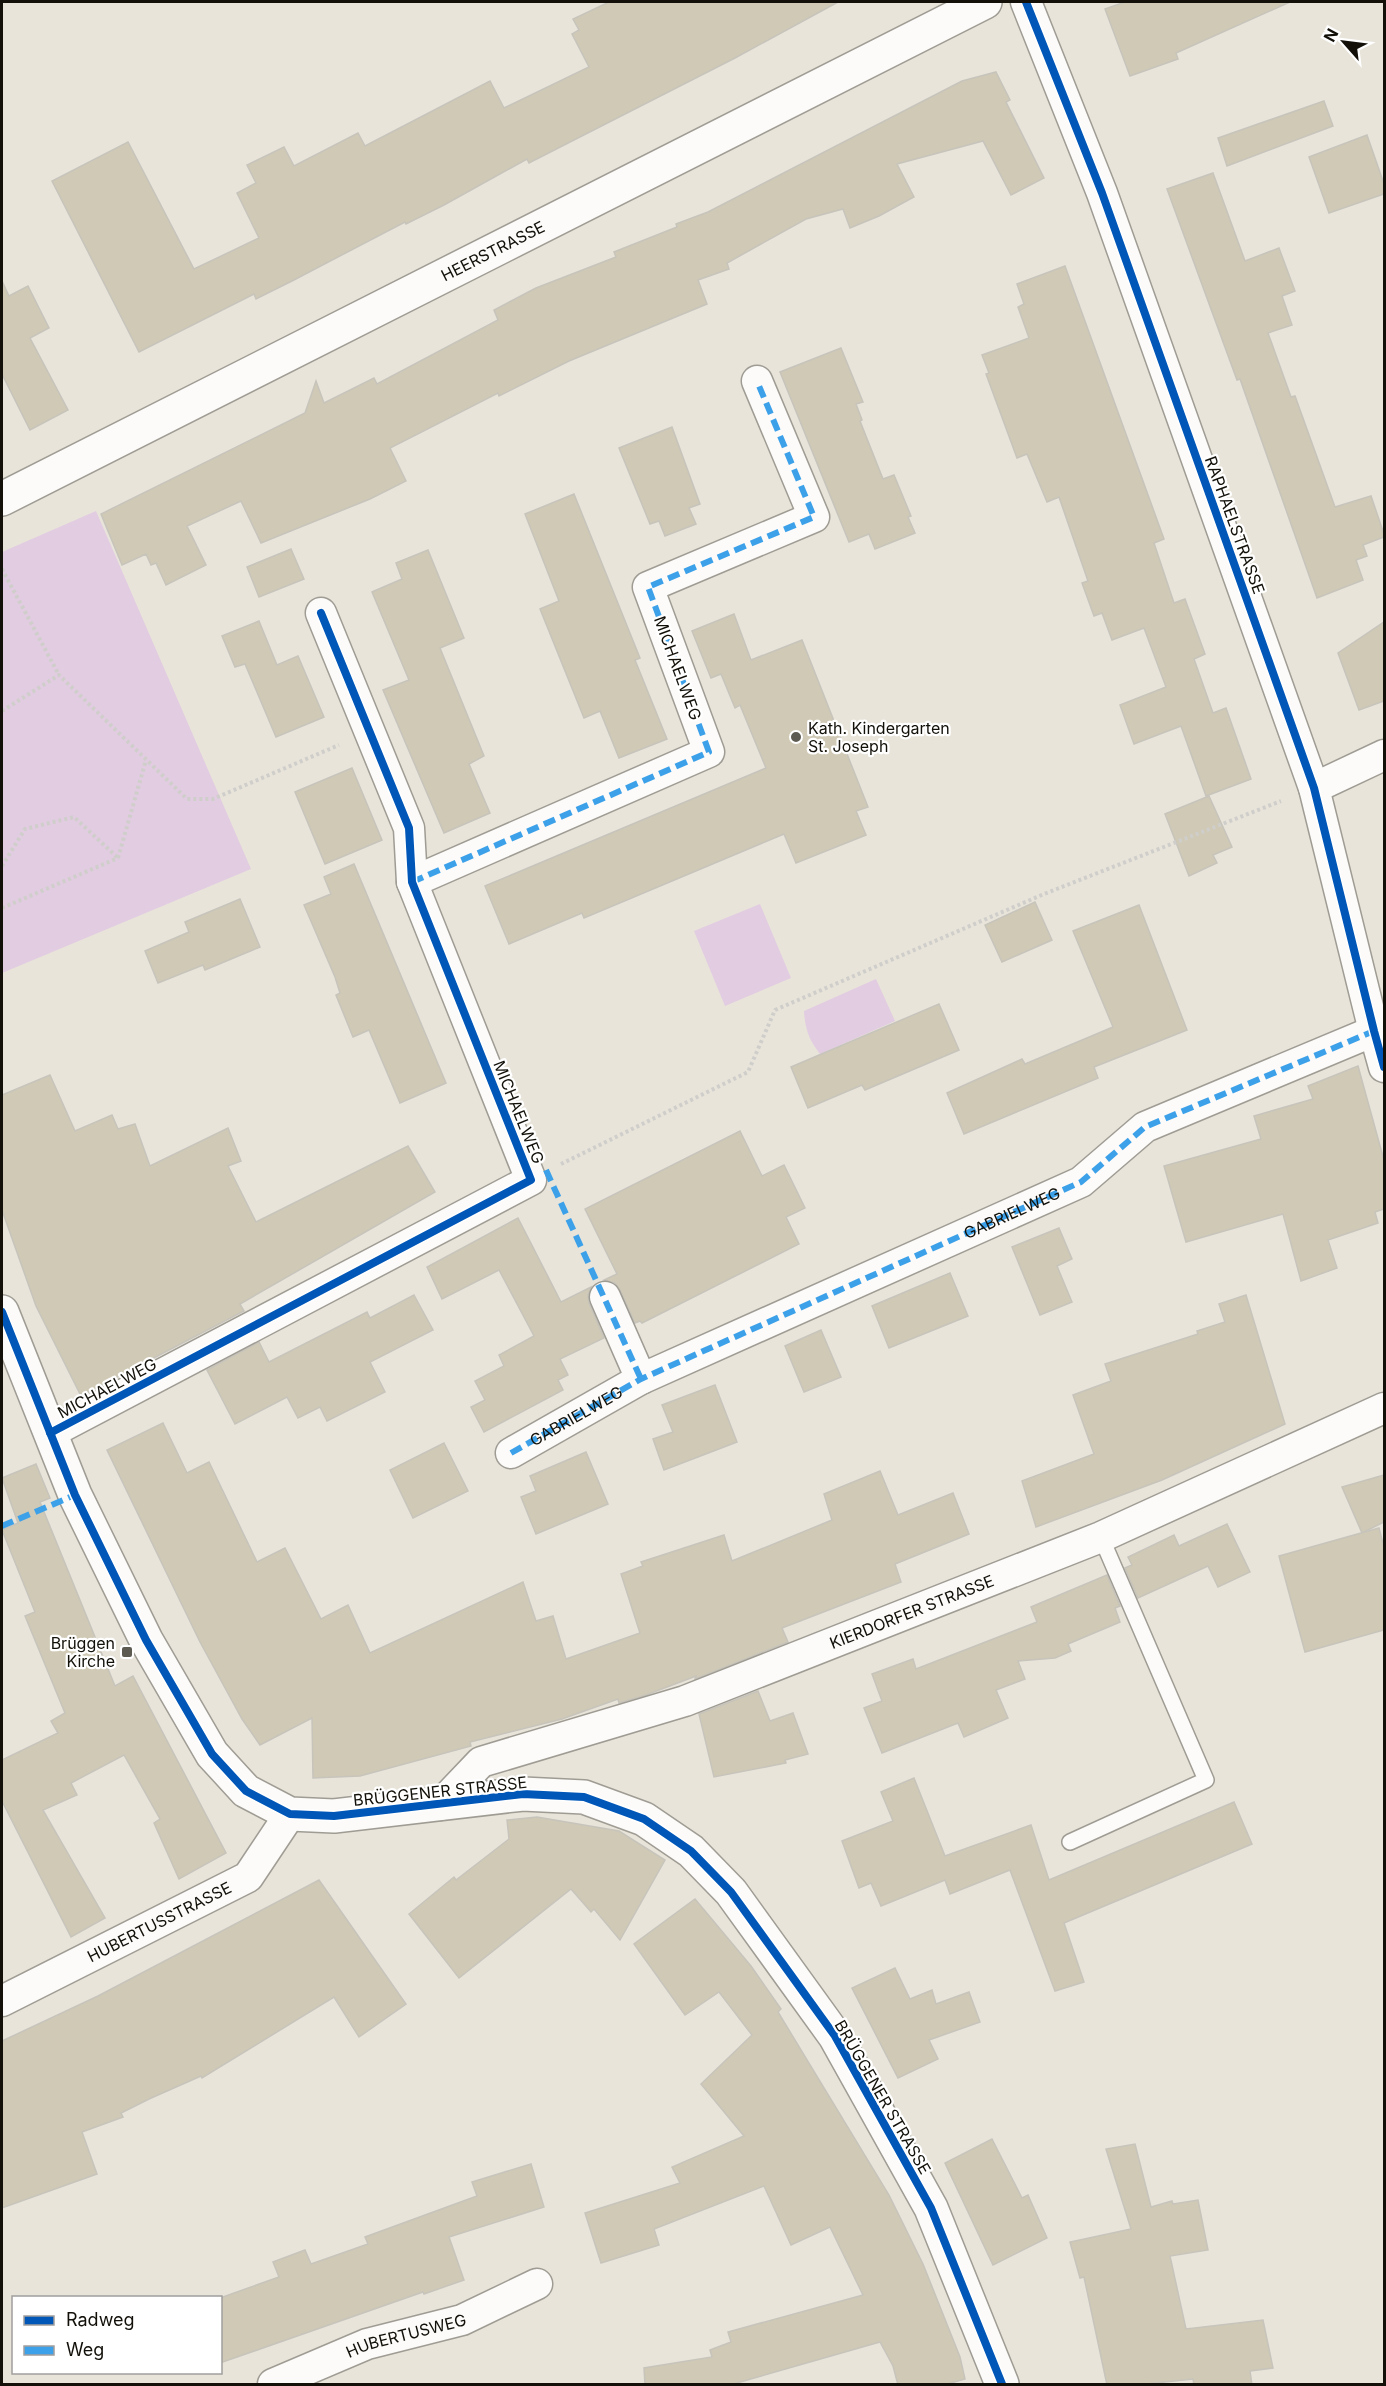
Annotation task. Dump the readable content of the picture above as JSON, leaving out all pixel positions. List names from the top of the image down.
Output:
{
  "streets": {
    "street": [
      "HEERSTRASSE",
      "RAPHAELSTRASSE",
      "MICHAELWEG",
      "GABRIELWEG",
      "KIERDORFER STRASSE",
      "BRÜGGENER STRASSE",
      "HUBERTUSSTRASSE",
      "HUBERTUSWEG"
    ]
  },
  "crossings": [
    ["RAPHAELSTRASSE", "GABRIELWEG"],
    ["MICHAELWEG", "BRÜGGENER STRASSE"],
    ["KIERDORFER STRASSE", "BRÜGGENER STRASSE"],
    ["BRÜGGENER STRASSE", "HUBERTUSSTRASSE"]
  ],
  "places": {
    "other": ["Kath. Kindergarten St. Joseph"],
    "transit": ["Brüggen Kirche"]
  },
  "legend": ["Radweg", "Weg"],
  "north": "top left"
}
